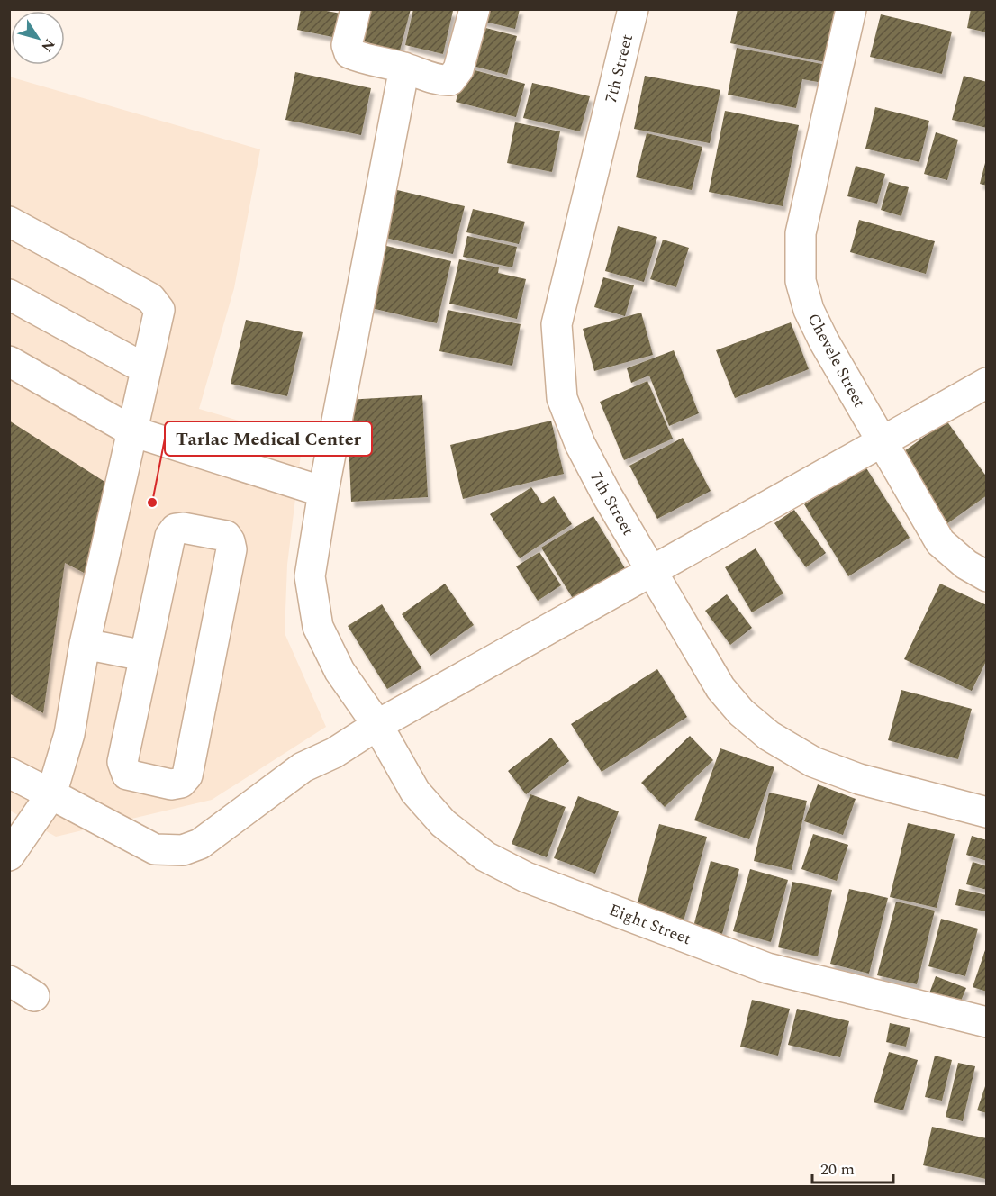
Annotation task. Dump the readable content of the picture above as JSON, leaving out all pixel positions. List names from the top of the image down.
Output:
{
  "streets": {
    "street": ["7th Street", "Chevele Street", "Eight Street"]
  },
  "places": ["Tarlac Medical Center"],
  "scale_bar": "20 m",
  "north": "bottom right"
}
